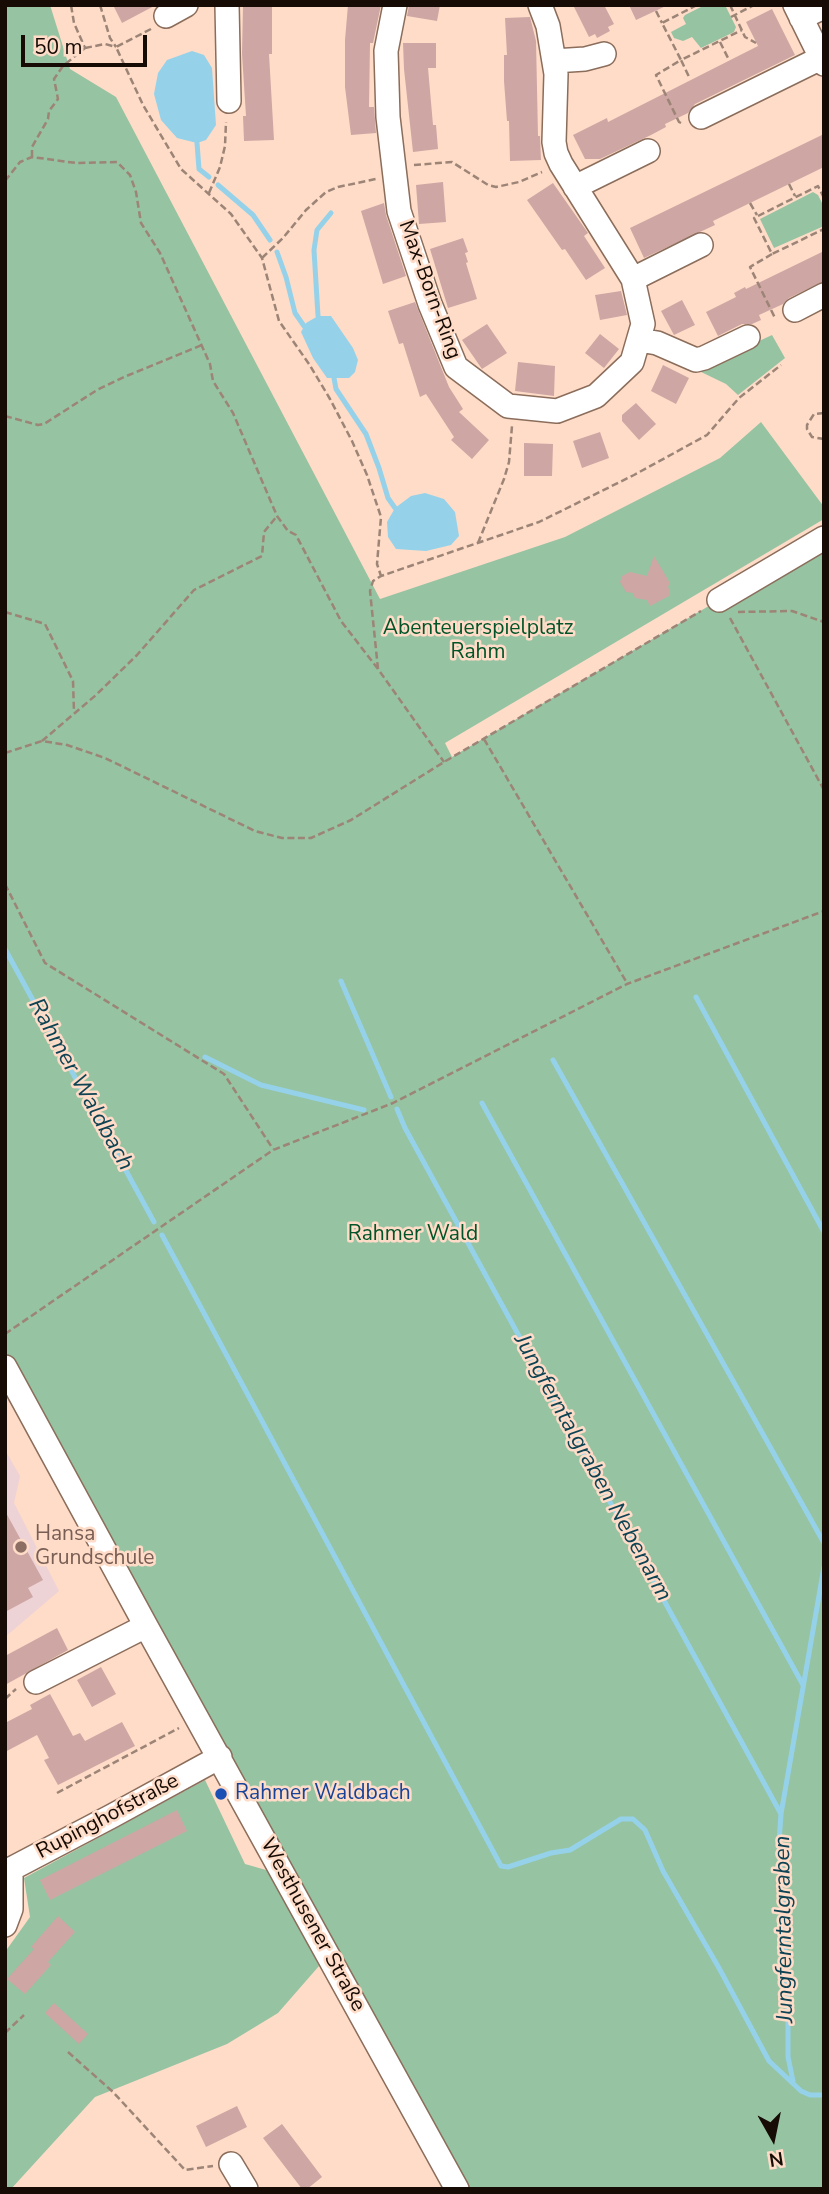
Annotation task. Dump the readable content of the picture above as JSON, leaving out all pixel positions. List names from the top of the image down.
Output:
{
  "streets": {
    "street": ["Max-Born-Ring", "Rupinghofstraße", "Westhusener Straße"]
  },
  "crossings": [
    ["Rupinghofstraße", "Westhusener Straße"]
  ],
  "water": ["Rahmer Waldbach", "Jungferntalgraben Nebenarm", "Jungferntalgraben"],
  "parks": ["Abenteuerspielplatz Rahm", "Rahmer Wald"],
  "places": ["Hansa Grundschule", "Rahmer Waldbach"],
  "scale_bar": "50 m",
  "north": "bottom"
}
